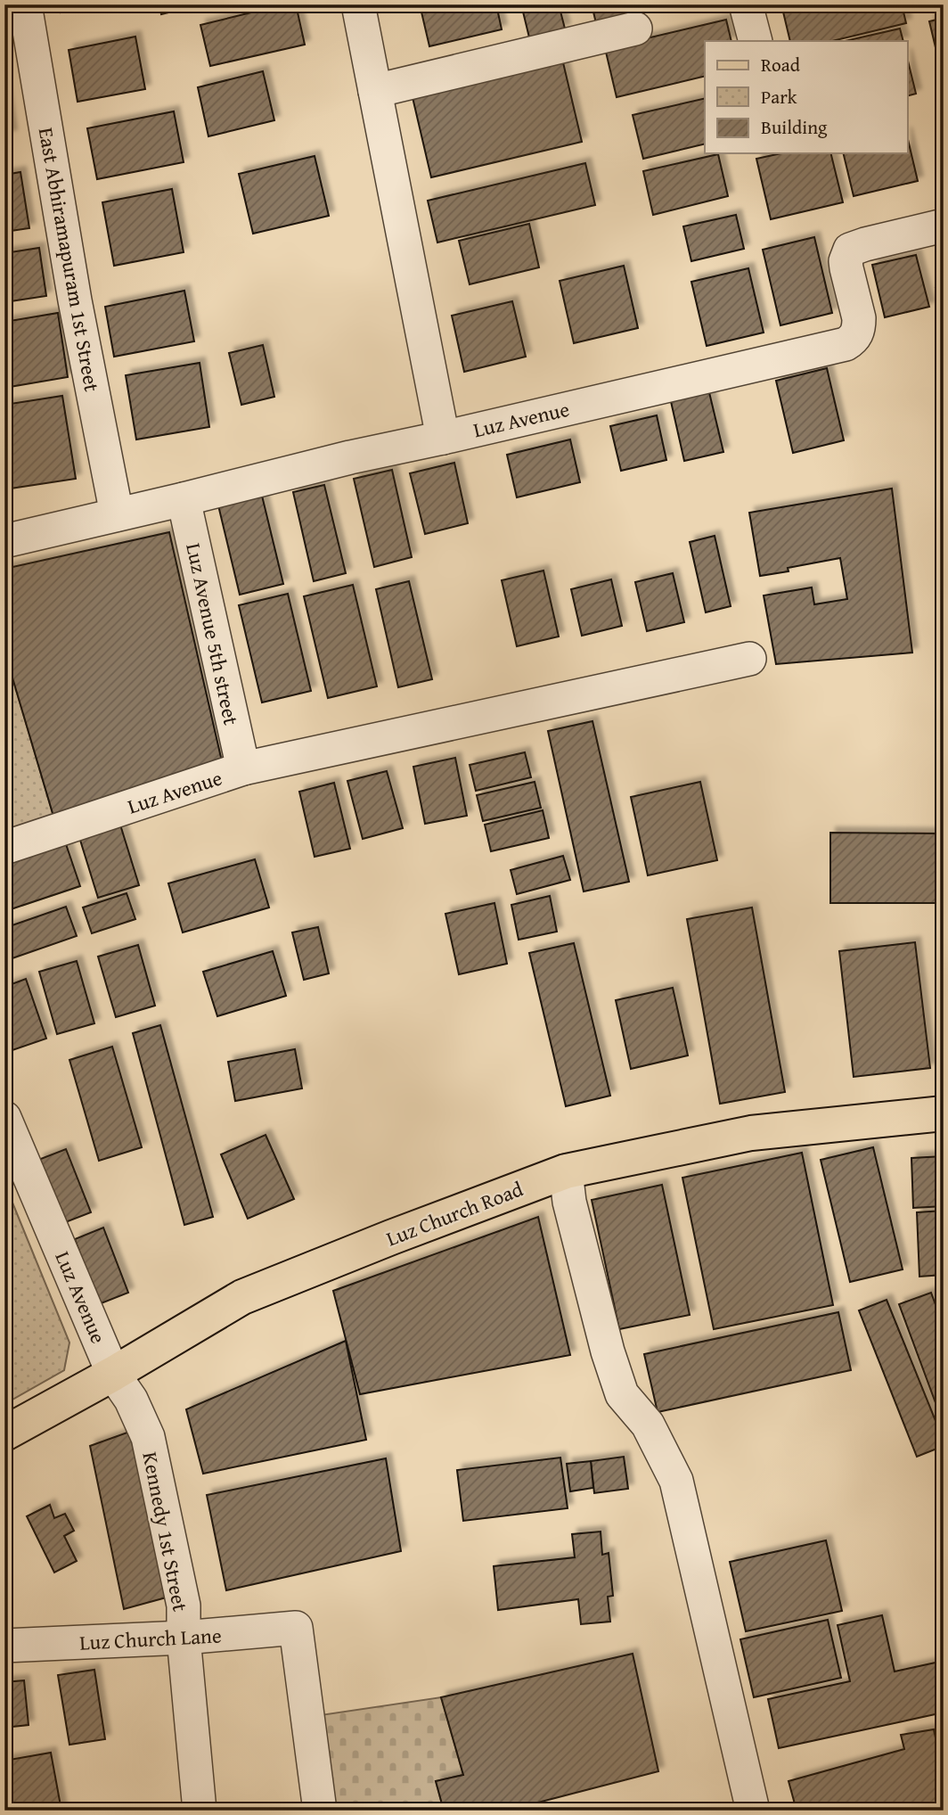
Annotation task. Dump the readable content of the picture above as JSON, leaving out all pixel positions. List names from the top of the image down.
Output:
{
  "streets": {
    "main road": ["Luz Church Road"],
    "street": [
      "East Abhiramapuram 1st Street",
      "Luz Avenue",
      "Luz Avenue 5th street",
      "Kennedy 1st Street",
      "Luz Church Lane"
    ]
  },
  "crossings": [
    ["East Abhiramapuram 1st Street", "Luz Avenue"],
    ["Luz Avenue", "Luz Avenue 5th street"],
    ["Luz Avenue", "Luz Church Road"],
    ["Luz Avenue", "Kennedy 1st Street"],
    ["Luz Church Road", "Kennedy 1st Street"],
    ["Kennedy 1st Street", "Luz Church Lane"]
  ],
  "legend": ["Road", "Park", "Building"]
}
